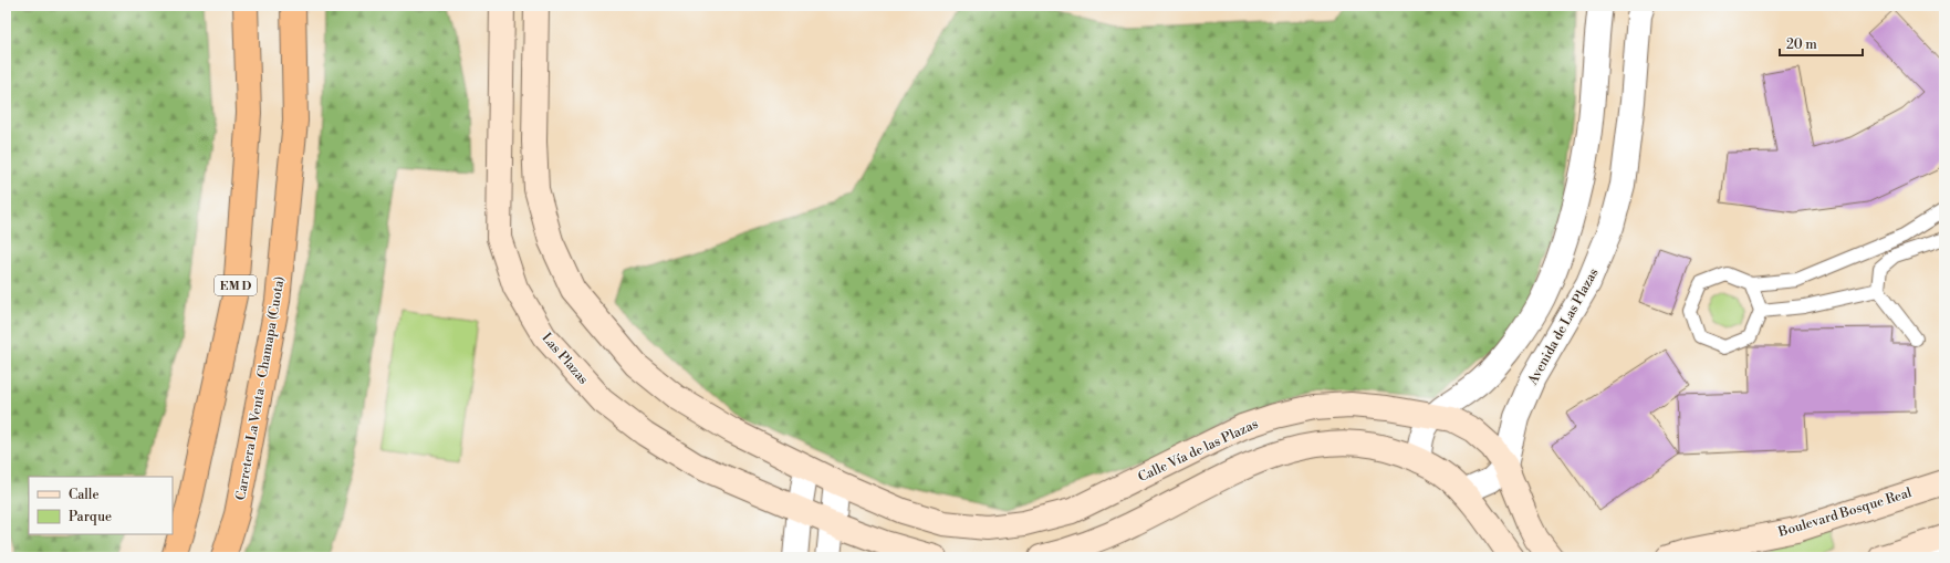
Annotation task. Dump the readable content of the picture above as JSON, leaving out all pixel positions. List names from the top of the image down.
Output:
{
  "streets": {
    "highway": ["EM D", "Carretera La Venta - Chamapa (Cuota)"],
    "street": [
      "Avenida de Las Plazas",
      "Las Plazas",
      "Calle Vía de las Plazas",
      "Boulevard Bosque Real"
    ]
  },
  "crossings": [
    ["Avenida de Las Plazas", "Calle Vía de las Plazas"]
  ],
  "legend": ["Calle", "Parque"],
  "scale_bar": "20 m"
}
